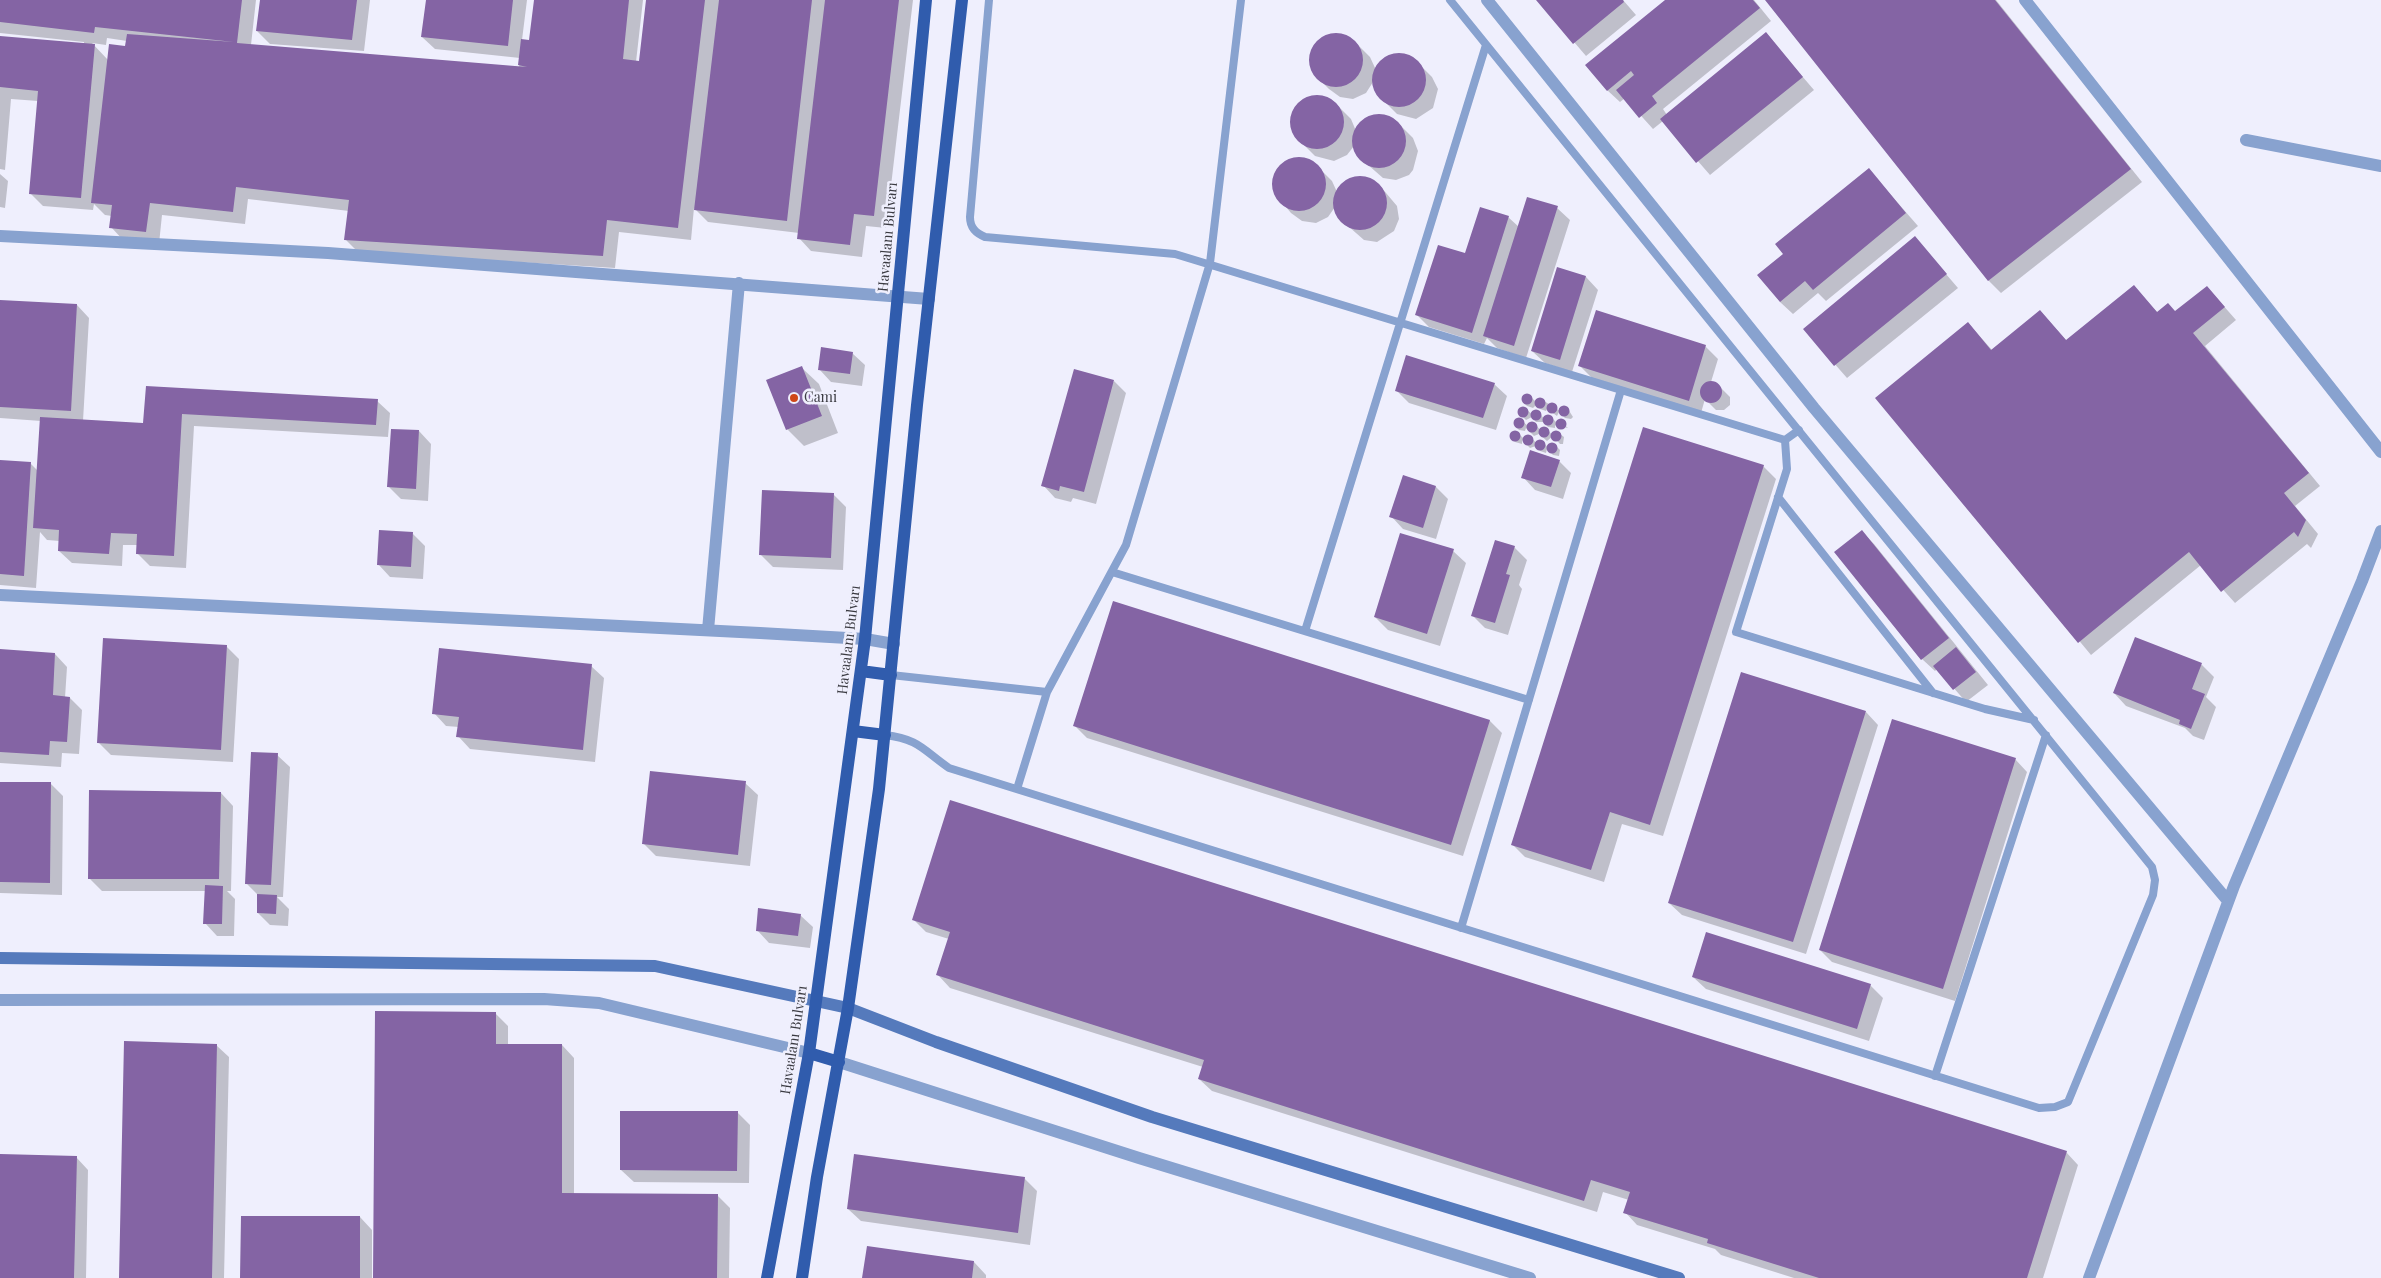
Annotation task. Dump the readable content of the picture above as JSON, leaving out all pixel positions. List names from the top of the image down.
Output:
{
  "streets": {
    "main road": ["Havaalanı Bulvarı"]
  },
  "places": ["Cami"]
}
